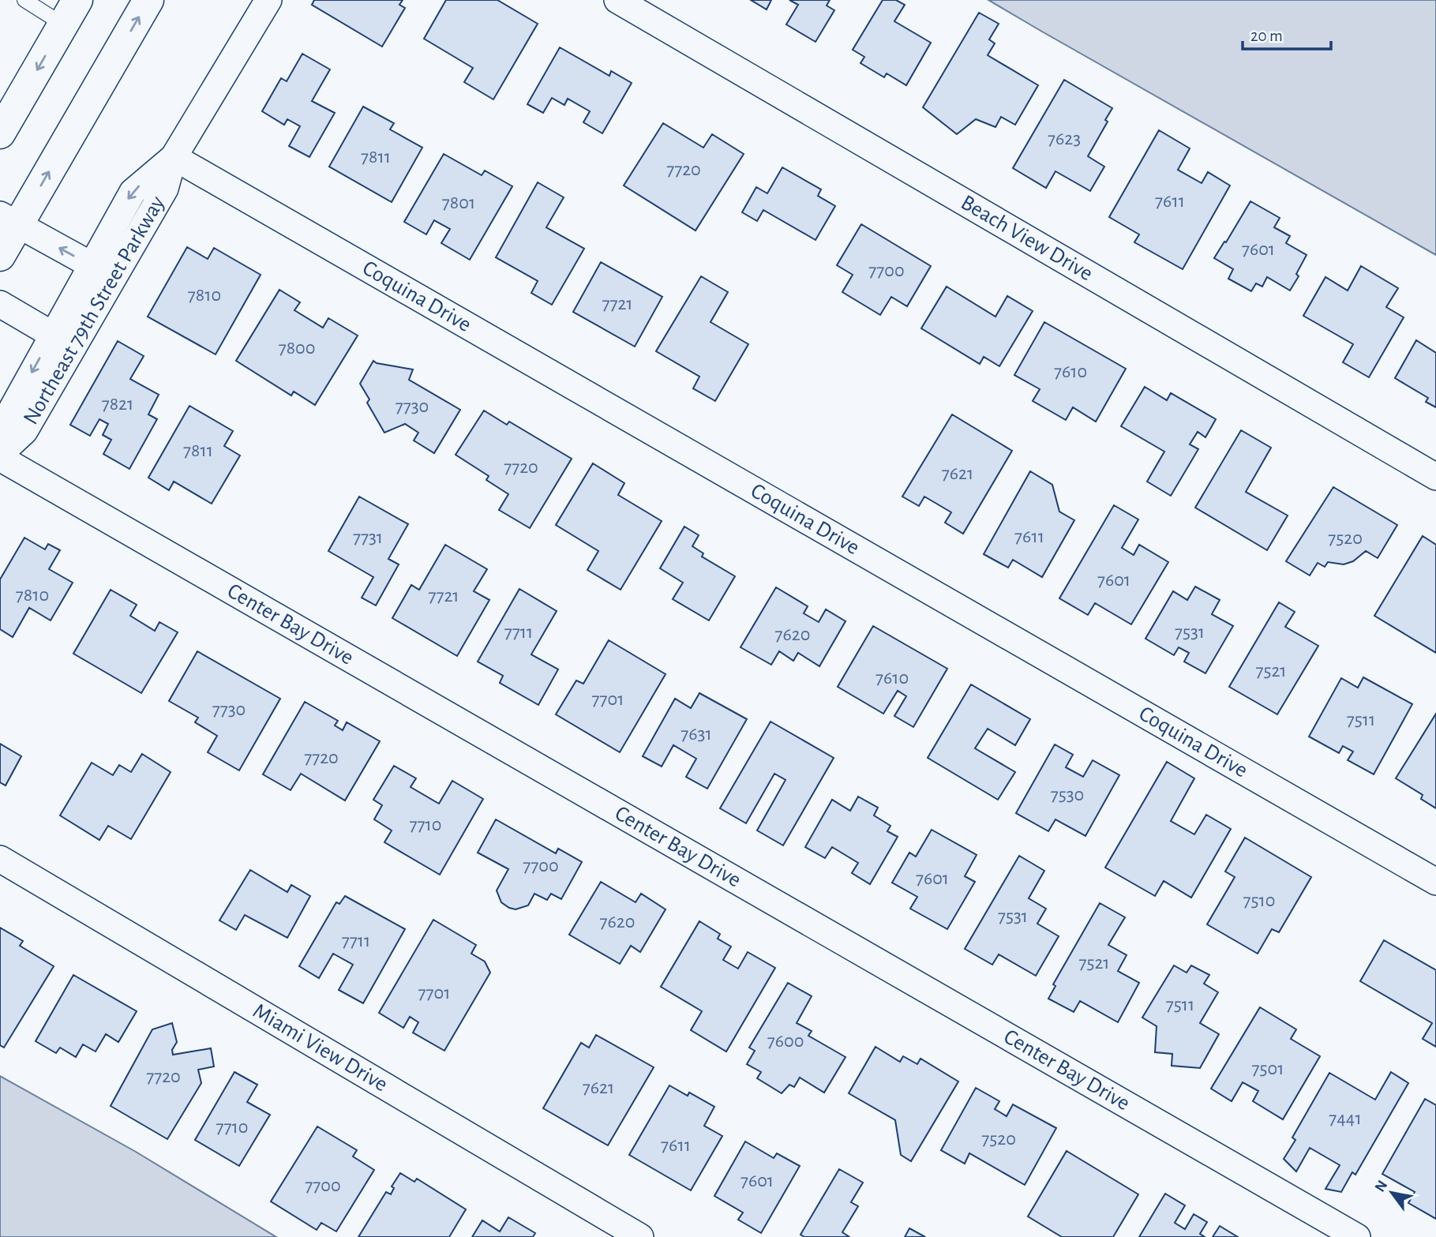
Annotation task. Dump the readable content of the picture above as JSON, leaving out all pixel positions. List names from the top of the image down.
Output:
{
  "streets": {
    "street": [
      "Beach View Drive",
      "Coquina Drive",
      "Northeast 79th Street Parkway",
      "Center Bay Drive",
      "Miami View Drive"
    ]
  },
  "crossings": [
    ["Coquina Drive", "Northeast 79th Street Parkway"],
    ["Northeast 79th Street Parkway", "Center Bay Drive"]
  ],
  "house_numbers": [
    "7623",
    "7811",
    "7720",
    "7611",
    "7801",
    "7601",
    "7700",
    "7810",
    "7721",
    "7800",
    "7610",
    "7821",
    "7730",
    "7811",
    "7720",
    "7621",
    "7611",
    "7731",
    "7520",
    "7601",
    "7810",
    "7721",
    "7711",
    "7531",
    "7620",
    "7521",
    "7610",
    "7701",
    "7730",
    "7511",
    "7631",
    "7720",
    "7530",
    "7710",
    "7700",
    "7601",
    "7510",
    "7531",
    "7620",
    "7711",
    "7521",
    "7701",
    "7511",
    "7600",
    "7501",
    "7720",
    "7621",
    "7441",
    "7710",
    "7520",
    "7611",
    "7601",
    "7700"
  ],
  "scale_bar": "20 m",
  "north": "top left"
}
